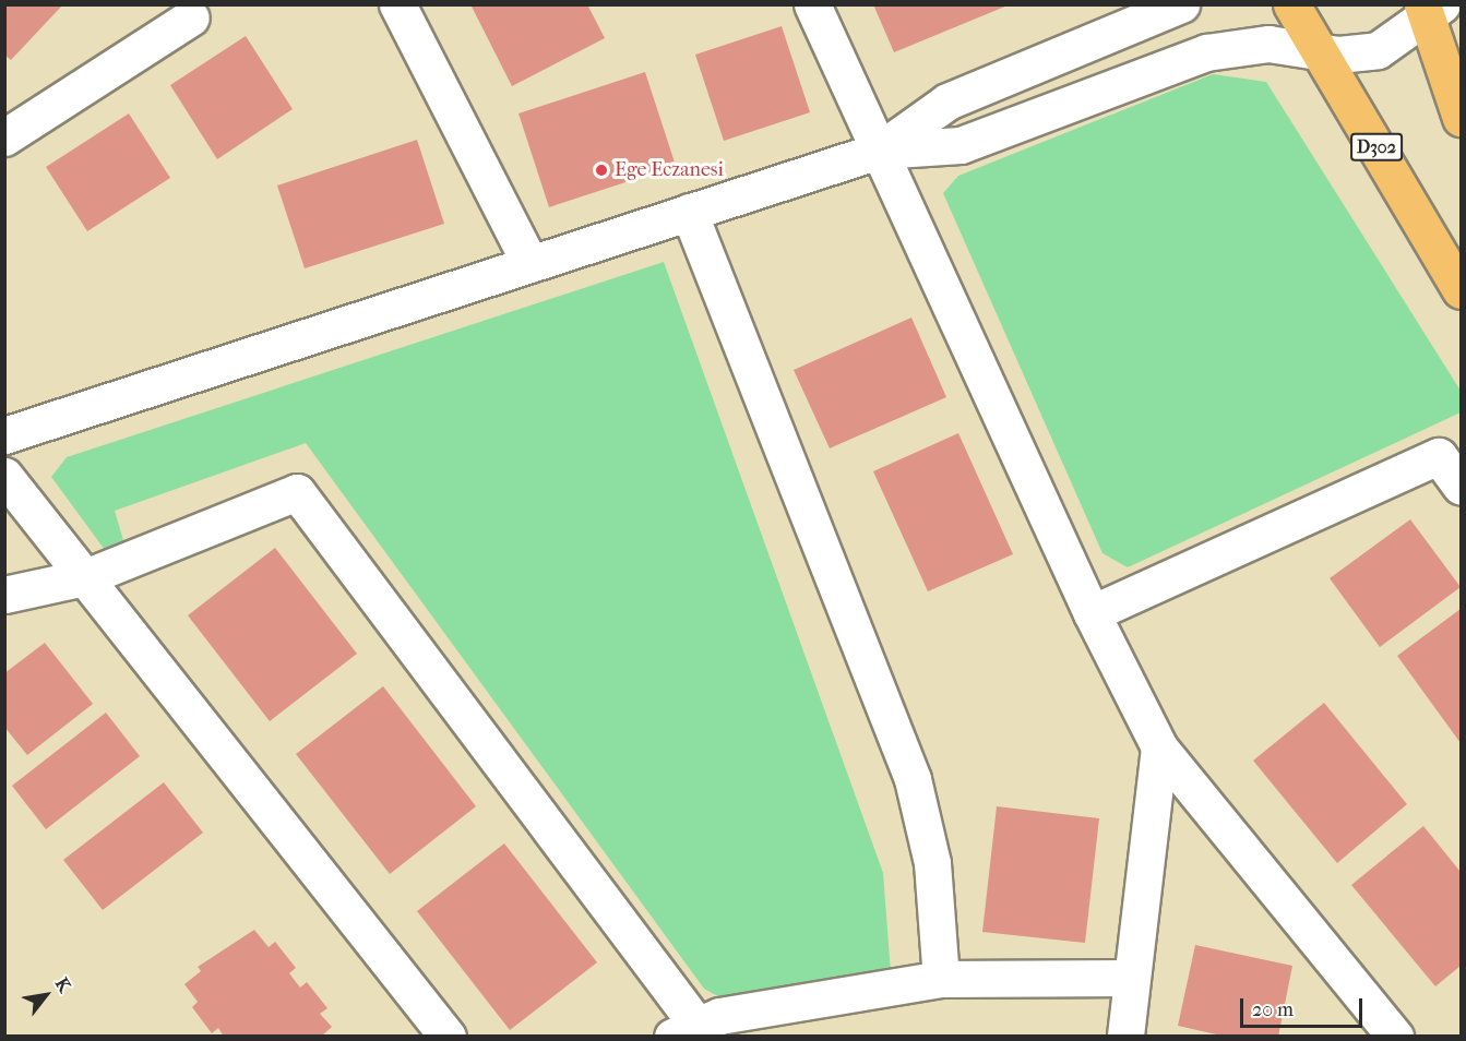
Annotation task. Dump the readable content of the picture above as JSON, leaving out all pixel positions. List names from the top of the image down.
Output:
{
  "streets": {
    "highway": ["D302"]
  },
  "places": ["Ege Eczanesi"],
  "scale_bar": "20 m",
  "north": "top right"
}
